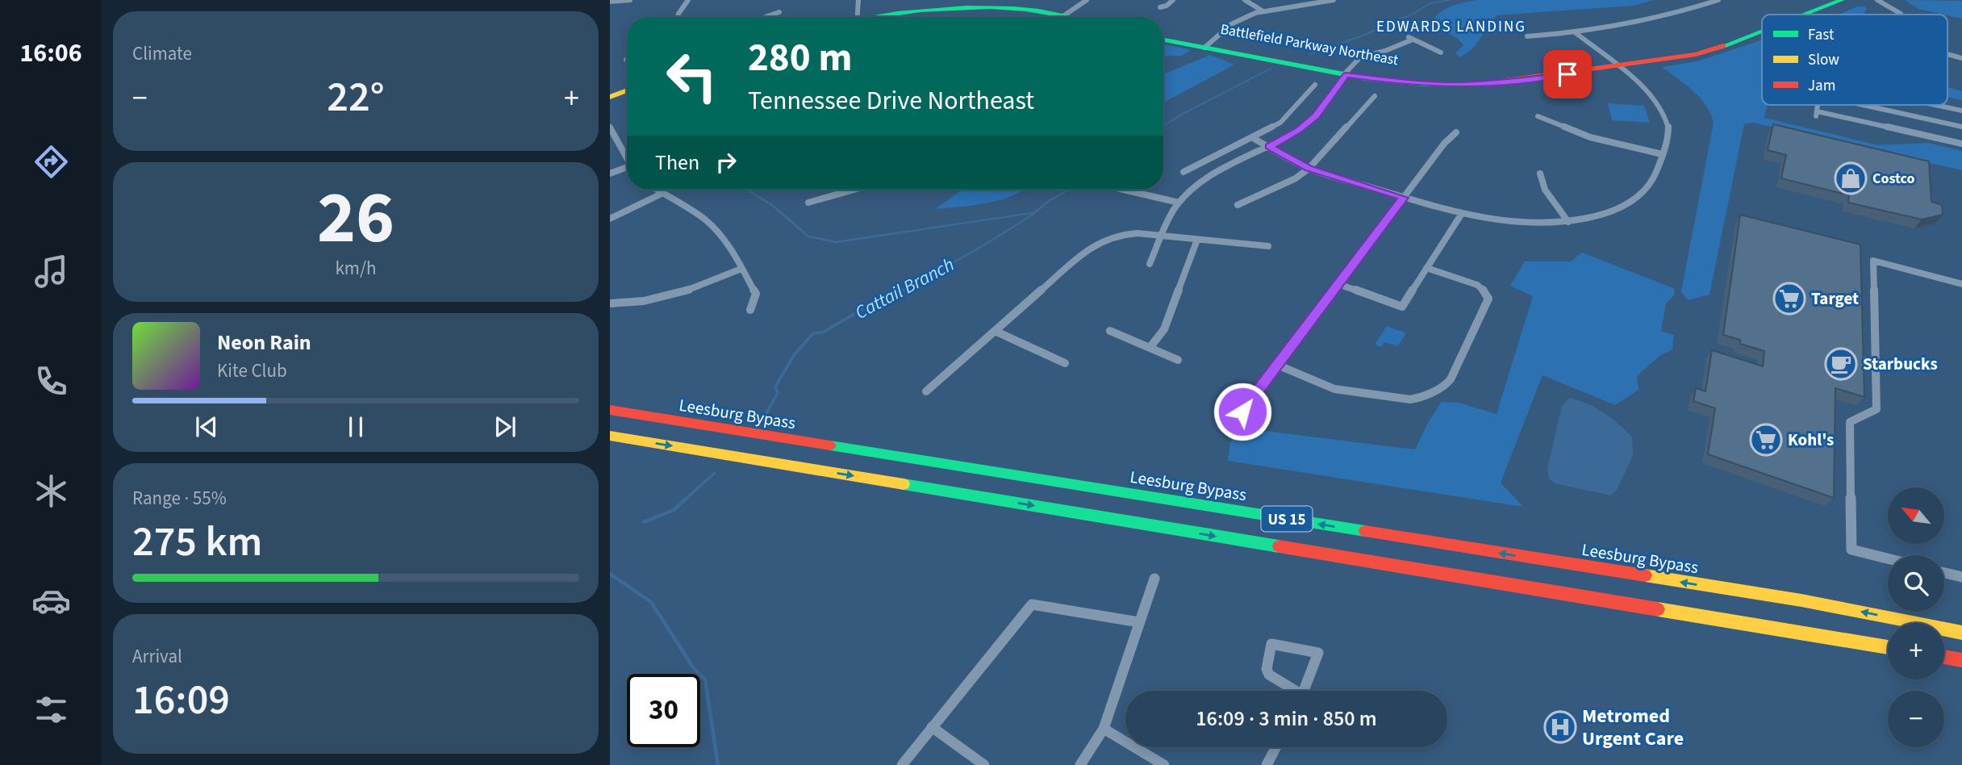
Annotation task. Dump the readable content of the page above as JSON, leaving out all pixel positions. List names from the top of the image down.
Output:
{
  "streets": {
    "main road": ["Battlefield Parkway Northeast", "Leesburg Bypass", "US 15"]
  },
  "districts": ["EDWARDS LANDING"],
  "water": ["Cattail Branch"],
  "places": {
    "shop": ["Costco"],
    "supermarket": ["Target", "Kohl's"],
    "cafe": ["Starbucks"],
    "hospital": ["Metromed Urgent Care"]
  },
  "legend": ["Fast", "Slow", "Jam"],
  "north": "top left",
  "page": {
    "tabs": "16:06",
    "tile": [
      "Climate",
      ["26", "km/h"],
      ["Range · 55%", "275 km"],
      ["Arrival", "16:09"]
    ],
    "turn": ["280 m", "Tennessee Drive Northeast"],
    "heat": ["−", "22°", "+"],
    "then": "Then",
    "song": ["Neon Rain", "Kite Club"],
    "map_buttons": ["+", "−"],
    "limit": "30",
    "trip": "16:09 · 3 min · 850 m"
  }
}
